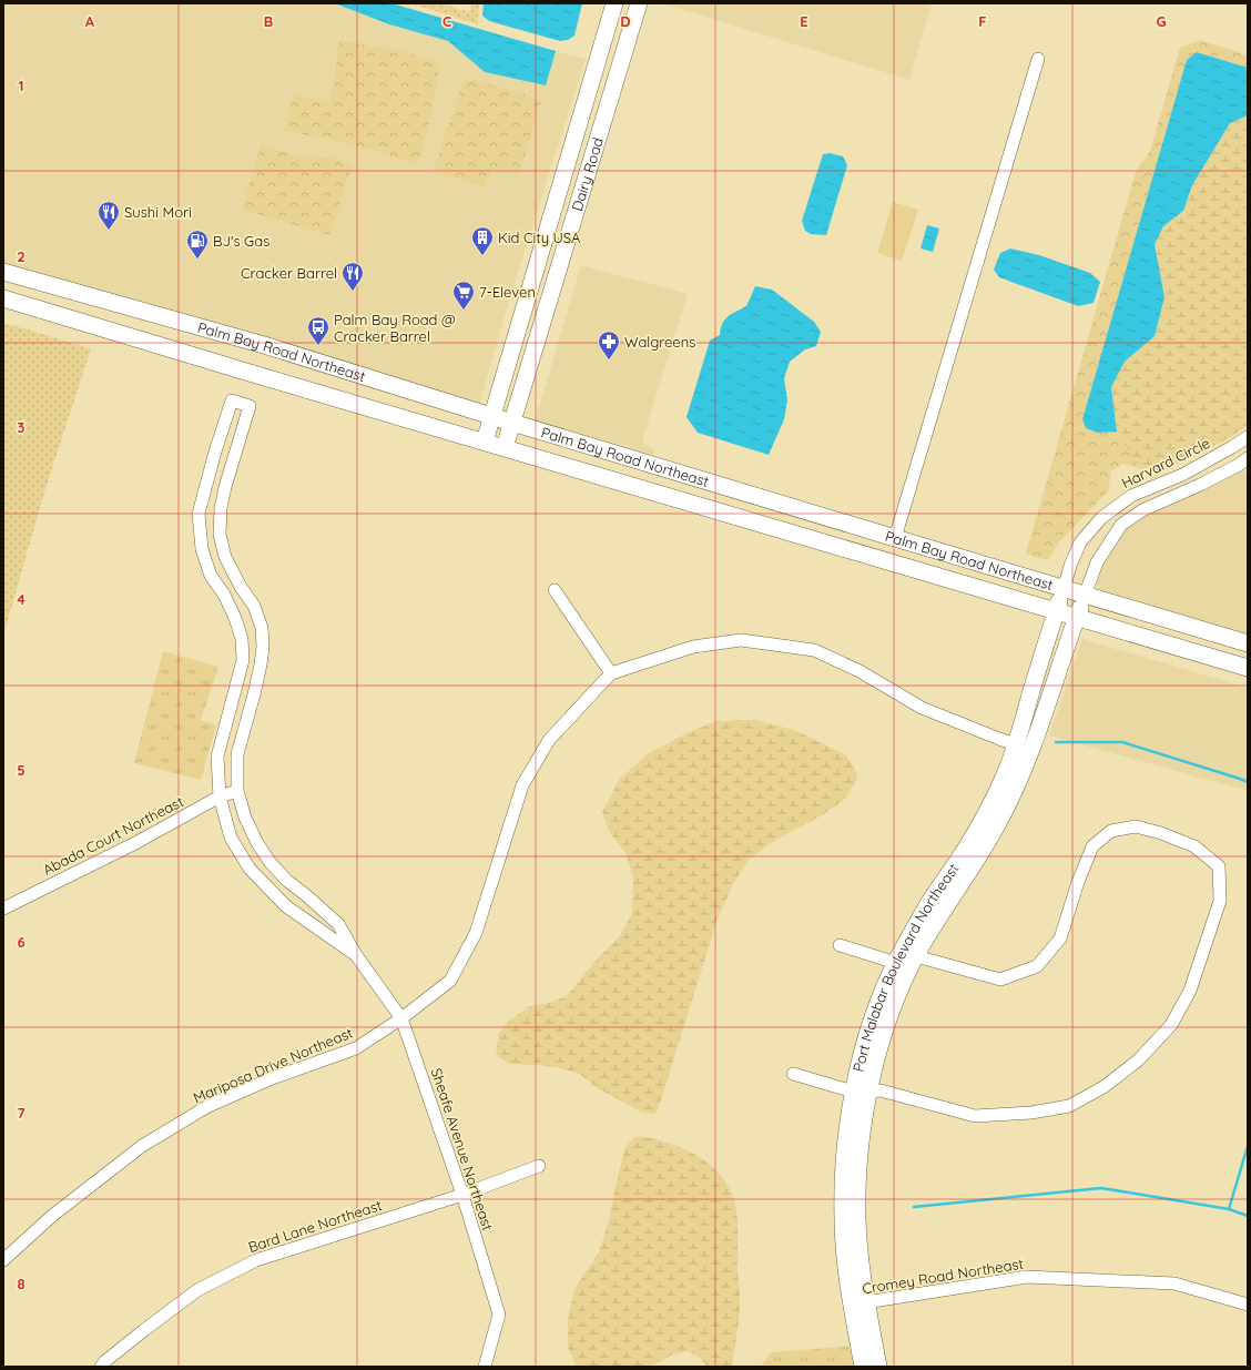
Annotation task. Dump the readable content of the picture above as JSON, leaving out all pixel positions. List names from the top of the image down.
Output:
{
  "streets": {
    "main road": ["Dairy Road", "Palm Bay Road Northeast", "Port Malabar Boulevard Northeast"],
    "street": [
      "Harvard Circle",
      "Abada Court Northeast",
      "Mariposa Drive Northeast",
      "Sheafe Avenue Northeast",
      "Bard Lane Northeast",
      "Cromey Road Northeast"
    ]
  },
  "crossings": [
    ["Dairy Road", "Palm Bay Road Northeast"],
    ["Palm Bay Road Northeast", "Harvard Circle"],
    ["Palm Bay Road Northeast", "Port Malabar Boulevard Northeast"],
    ["Harvard Circle", "Port Malabar Boulevard Northeast"],
    ["Abada Court Northeast", "Sheafe Avenue Northeast"],
    ["Port Malabar Boulevard Northeast", "Mariposa Drive Northeast"],
    ["Port Malabar Boulevard Northeast", "Cromey Road Northeast"],
    ["Mariposa Drive Northeast", "Sheafe Avenue Northeast"],
    ["Sheafe Avenue Northeast", "Bard Lane Northeast"]
  ],
  "places": {
    "restaurant": ["Sushi Mori", "Cracker Barrel"],
    "building": ["Kid City USA"],
    "fuel station": ["BJ's Gas"],
    "supermarket": ["7-Eleven"],
    "bus stop": ["Palm Bay Road @ Cracker Barrel"],
    "pharmacy": ["Walgreens"]
  },
  "grid": {
    "columns": [
      "A",
      "B",
      "C",
      "D",
      "E",
      "F",
      "G"
    ],
    "rows": [
      "1",
      "2",
      "3",
      "4",
      "5",
      "6",
      "7",
      "8"
    ]
  }
}
